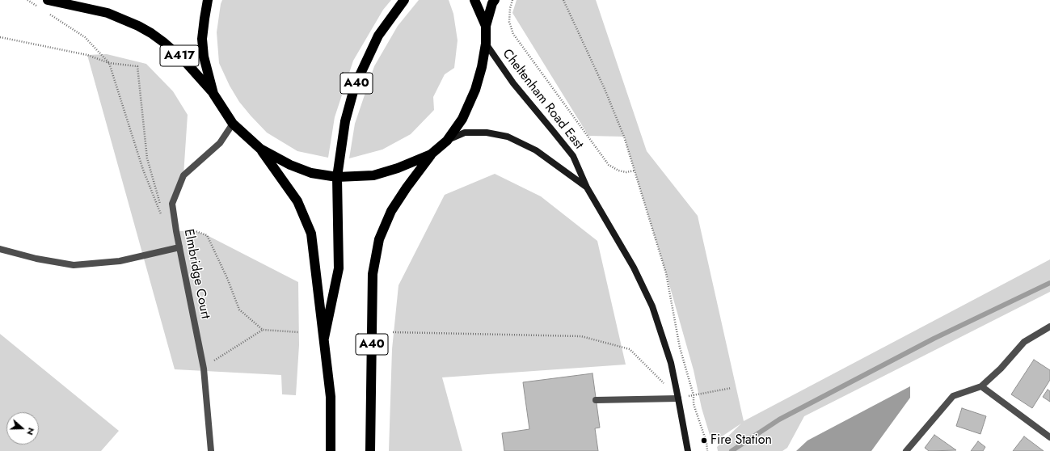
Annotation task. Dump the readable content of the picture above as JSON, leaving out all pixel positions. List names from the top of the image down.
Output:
{
  "streets": {
    "highway": ["A417", "A40"],
    "main road": ["Cheltenham Road East"],
    "street": ["Elmbridge Court"]
  },
  "crossings": [
    ["A417", "A40"],
    ["A40", "Cheltenham Road East"],
    ["A40", "Elmbridge Court"]
  ],
  "places": ["Fire Station"],
  "north": "right"
}
